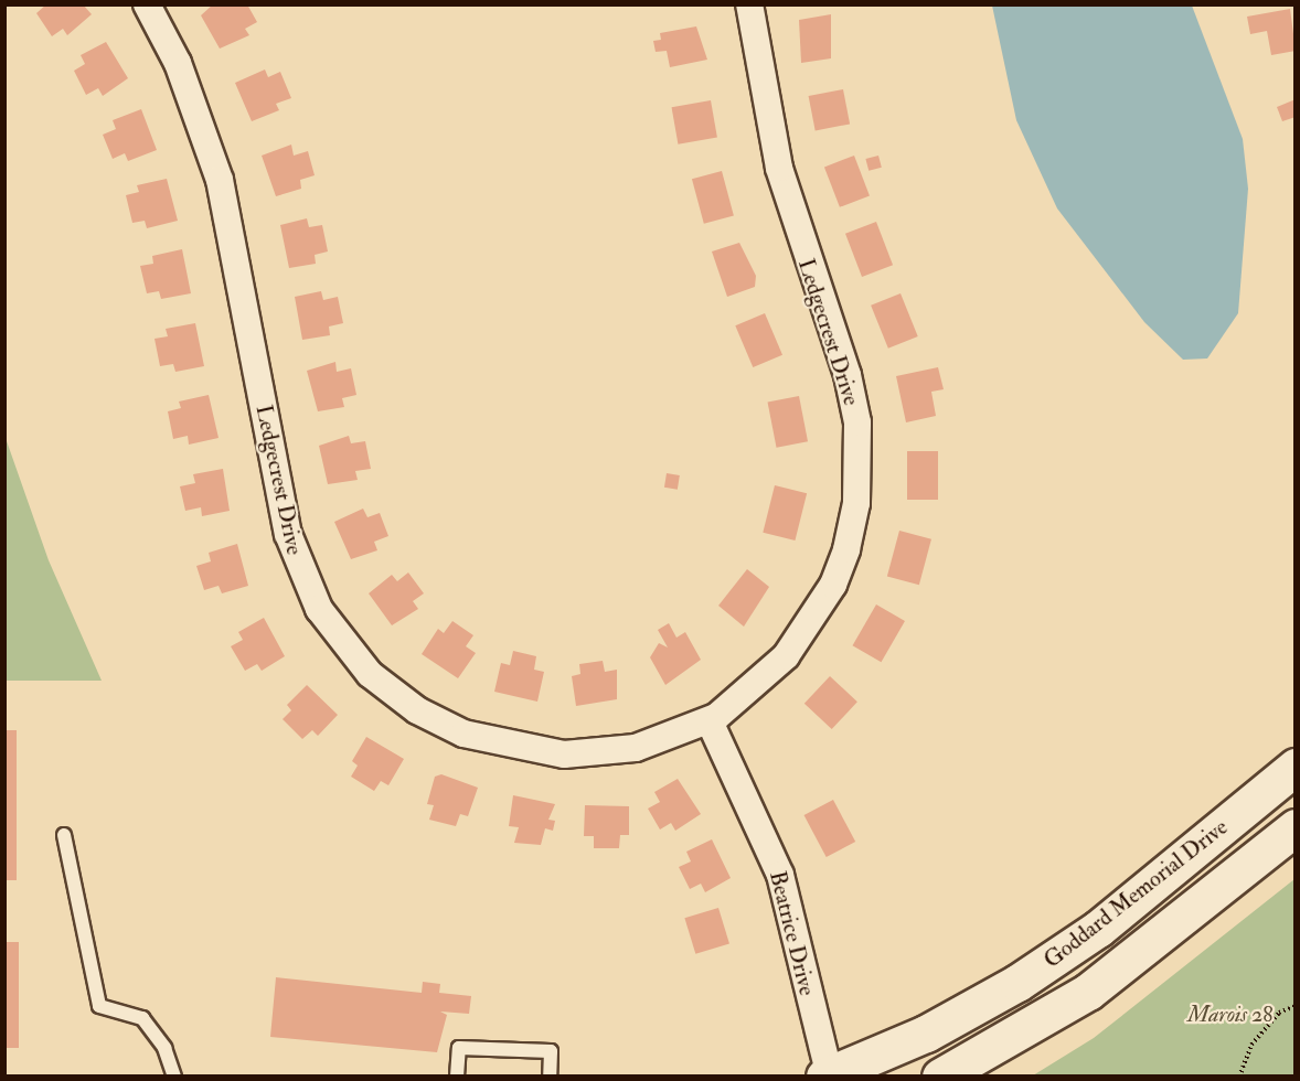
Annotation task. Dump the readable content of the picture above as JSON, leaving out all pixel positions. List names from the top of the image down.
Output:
{
  "streets": {
    "main road": ["Goddard Memorial Drive"],
    "street": ["Ledgecrest Drive", "Beatrice Drive"]
  },
  "crossings": [
    ["Ledgecrest Drive", "Beatrice Drive"],
    ["Goddard Memorial Drive", "Beatrice Drive"]
  ],
  "parks": ["Marois 28"]
}
